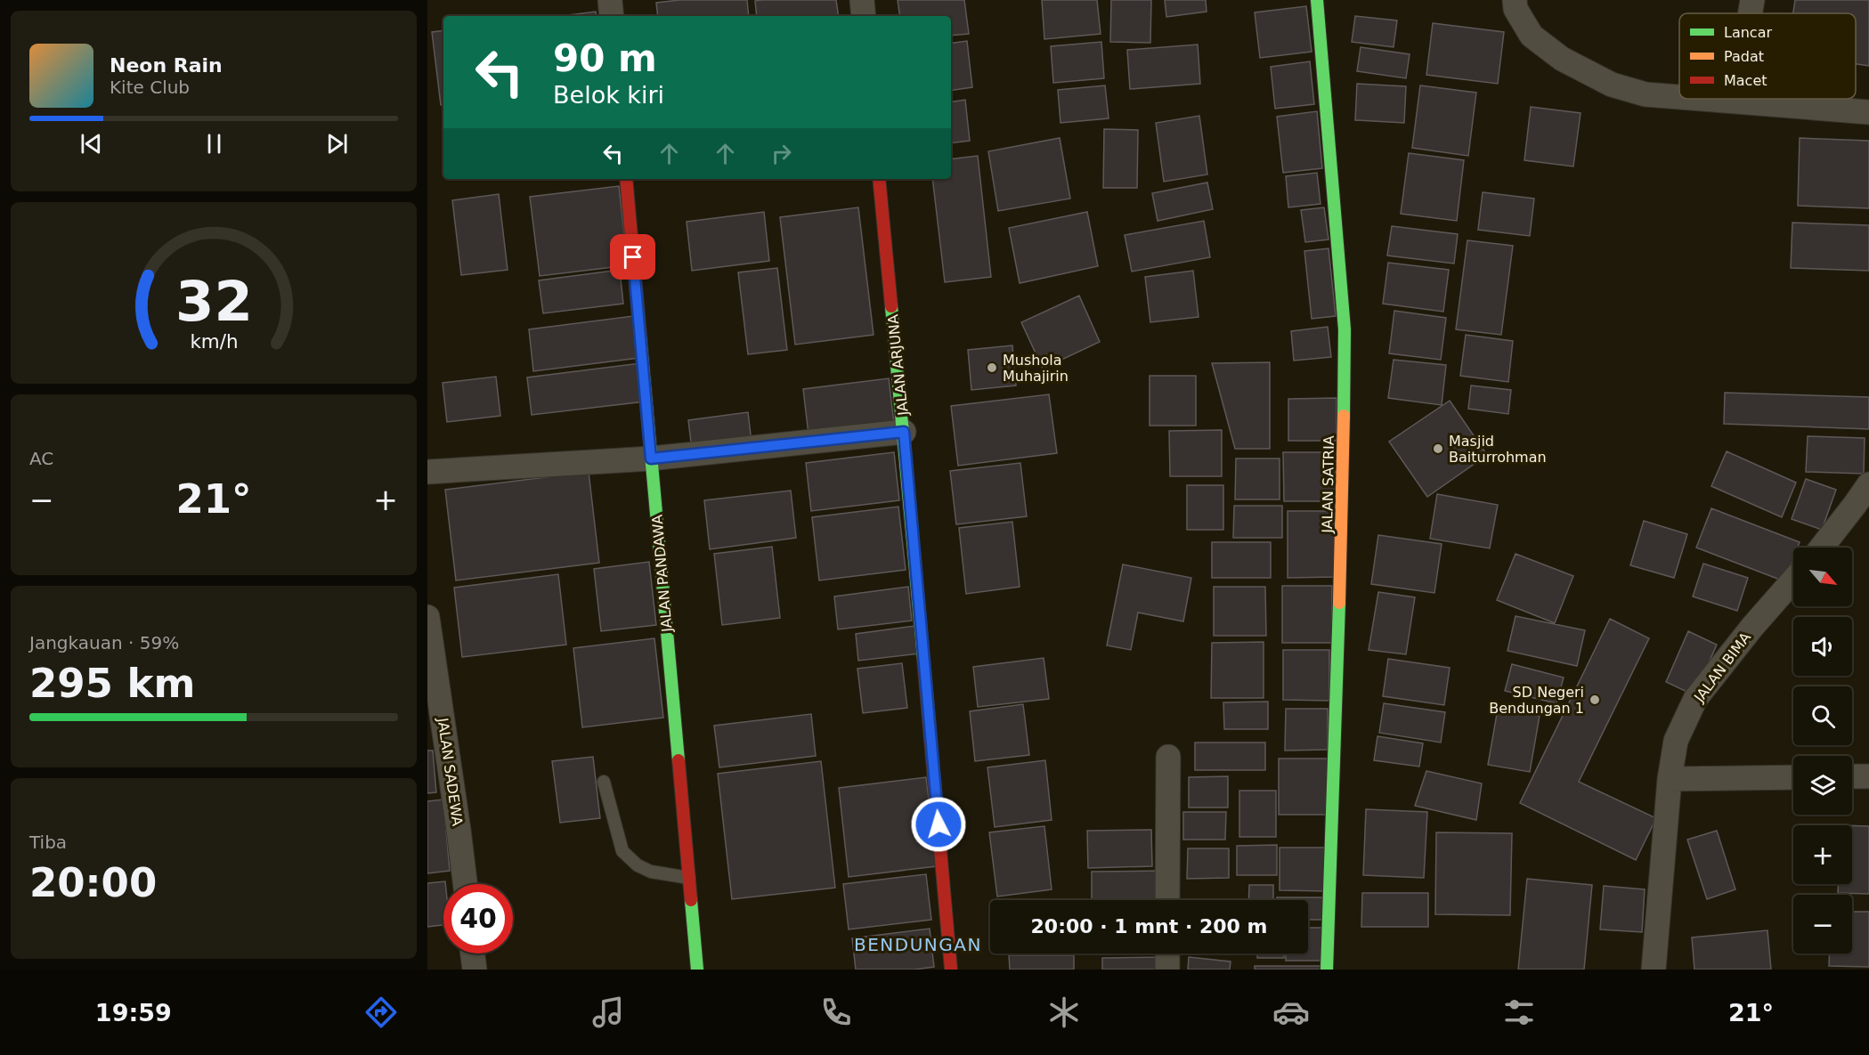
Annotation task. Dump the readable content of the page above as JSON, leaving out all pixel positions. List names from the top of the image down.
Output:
{
  "streets": {
    "street": [
      "JALAN ARJUNA",
      "JALAN SATRIA",
      "JALAN PANDAWA",
      "JALAN BIMA",
      "JALAN SADEWA"
    ]
  },
  "districts": ["BENDUNGAN"],
  "places": ["Mushola Muhajirin", "Masjid Baiturrohman", "SD Negeri Bendungan 1"],
  "legend": ["Lancar", "Padat", "Macet"],
  "north": "bottom right",
  "page": {
    "turn": ["90 m", "Belok kiri"],
    "song": ["Neon Rain", "Kite Club"],
    "tile": [
      "AC",
      ["Jangkauan · 59%", "295 km"],
      ["Tiba", "20:00"]
    ],
    "heat": ["−", "21°", "+"],
    "map_buttons": ["+", "−"],
    "limit": "40",
    "trip": "20:00 · 1 mnt · 200 m",
    "tabs": ["19:59", "21°"],
    "gauge": ["32", "km/h"]
  }
}
